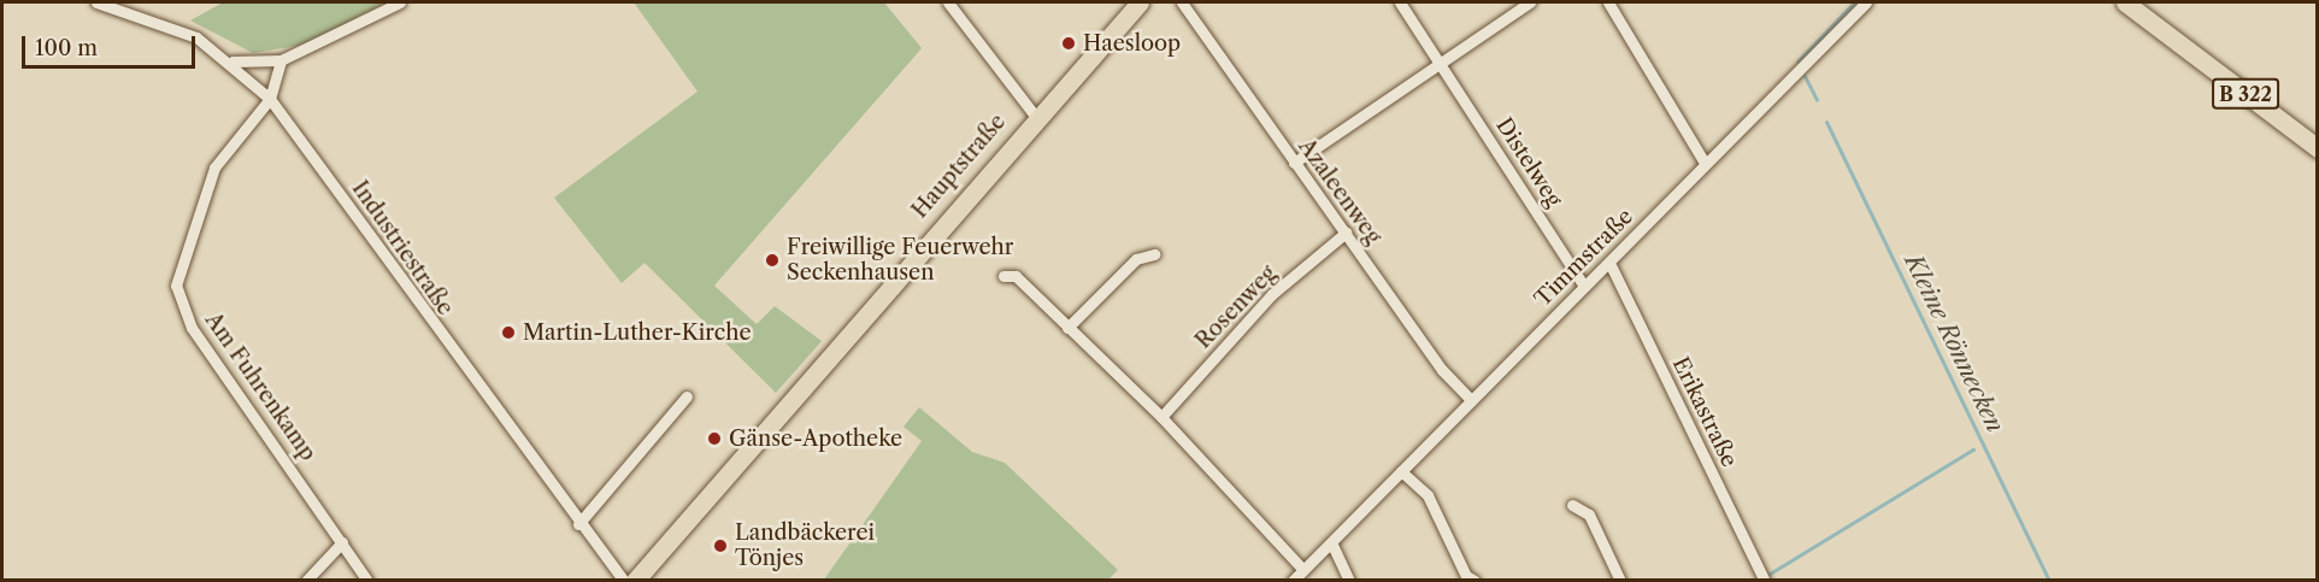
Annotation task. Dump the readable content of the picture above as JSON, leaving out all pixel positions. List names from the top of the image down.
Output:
{
  "streets": {
    "main road": ["B 322", "Hauptstraße"],
    "street": [
      "Distelweg",
      "Azaleenweg",
      "Industriestraße",
      "Timmstraße",
      "Rosenweg",
      "Am Fuhrenkamp",
      "Erikastraße"
    ]
  },
  "crossings": [
    ["Distelweg", "Timmstraße"],
    ["Azaleenweg", "Timmstraße"],
    ["Azaleenweg", "Rosenweg"],
    ["Industriestraße", "Am Fuhrenkamp"],
    ["Timmstraße", "Erikastraße"]
  ],
  "water": ["Kleine Rönnecken"],
  "places": [
    "Haesloop",
    "Freiwillige Feuerwehr Seckenhausen",
    "Martin-Luther-Kirche",
    "Gänse-Apotheke",
    "Landbäckerei Tönjes"
  ],
  "scale_bar": "100 m"
}
